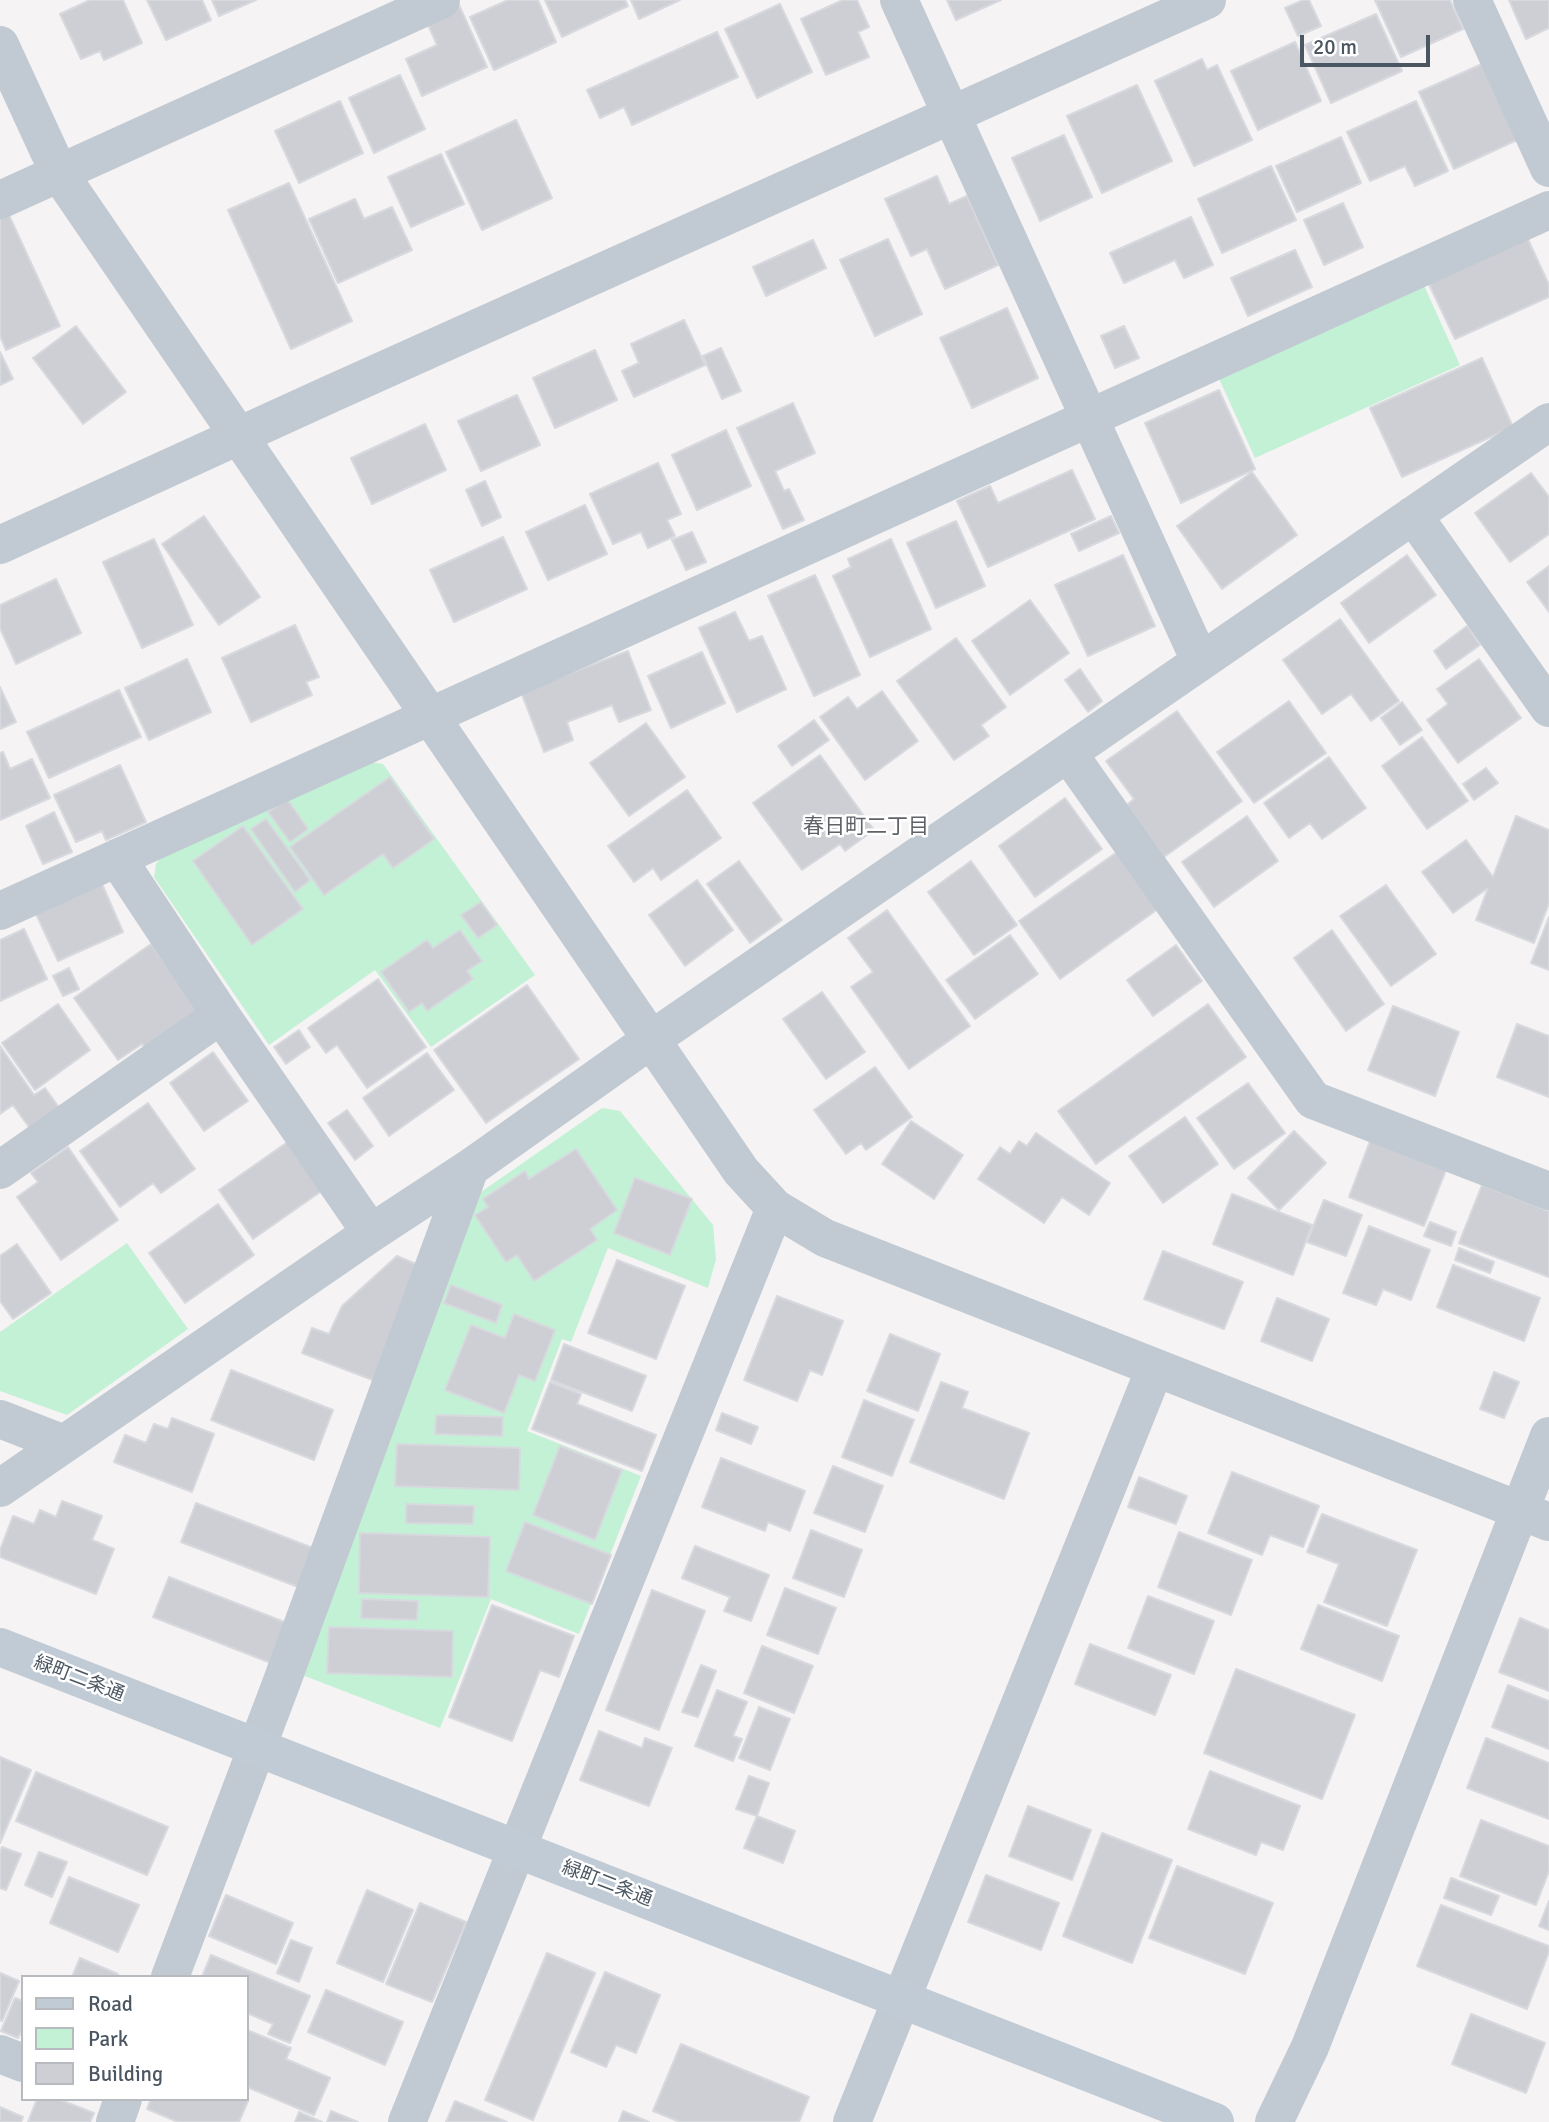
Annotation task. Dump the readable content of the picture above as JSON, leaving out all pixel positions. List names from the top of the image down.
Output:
{
  "streets": {
    "street": ["緑町二条通"]
  },
  "districts": ["春日町二丁目"],
  "legend": ["Road", "Park", "Building"],
  "scale_bar": "20 m"
}
